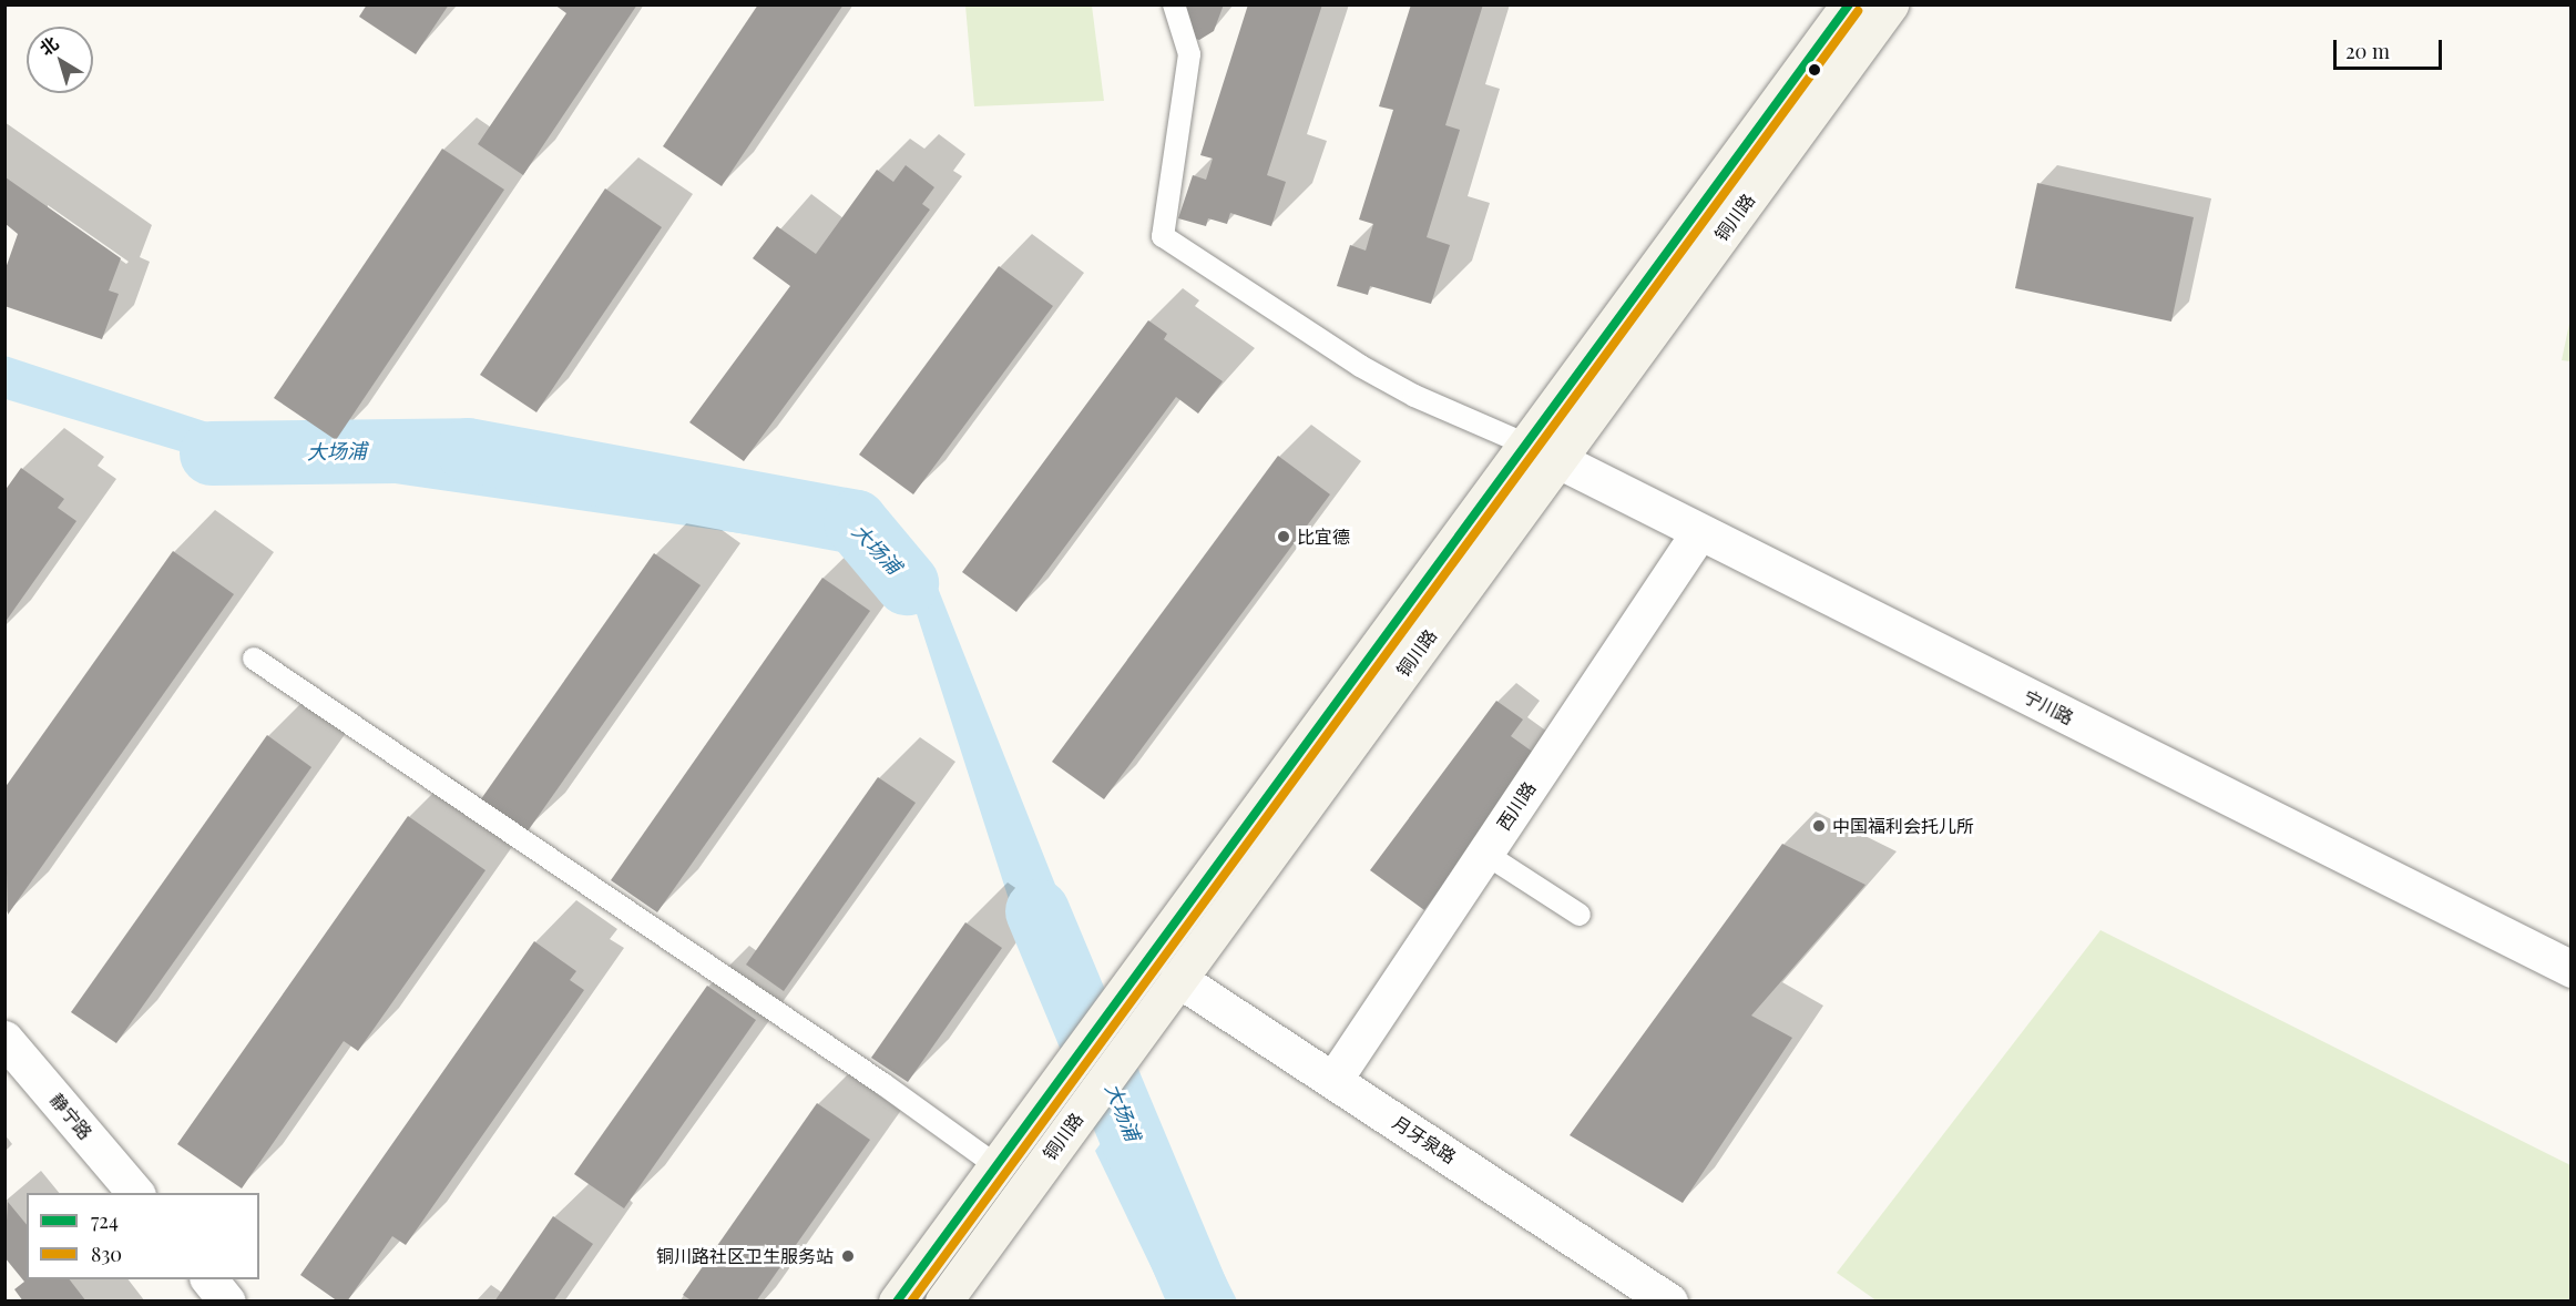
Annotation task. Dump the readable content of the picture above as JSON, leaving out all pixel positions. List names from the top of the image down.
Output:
{
  "streets": {
    "main road": ["铜川路"],
    "street": [
      "宁川路",
      "西川路",
      "静宁路",
      "月牙泉路"
    ]
  },
  "crossings": [
    ["铜川路", "宁川路"],
    ["铜川路", "月牙泉路"],
    ["宁川路", "西川路"],
    ["西川路", "月牙泉路"]
  ],
  "water": ["大场浦"],
  "places": ["比宜德", "中国福利会托儿所", "铜川路社区卫生服务站"],
  "lines": ["transit line 724", "transit line 830"],
  "legend": ["724", "830"],
  "scale_bar": "20 m",
  "north": "top left"
}
